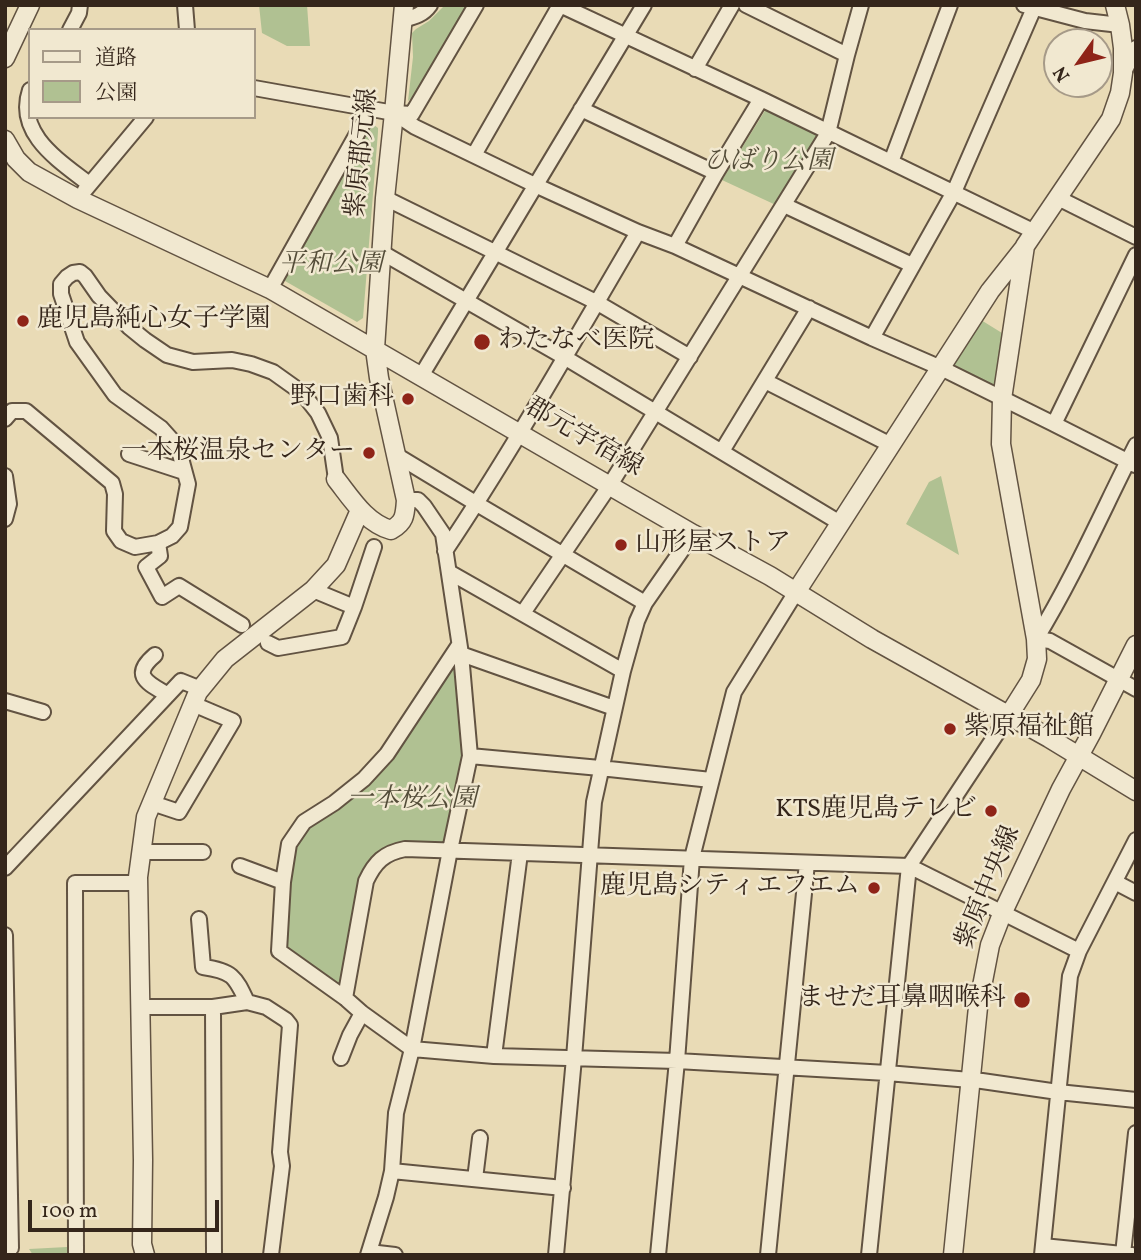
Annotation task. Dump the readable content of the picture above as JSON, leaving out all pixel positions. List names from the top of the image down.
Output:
{
  "streets": {
    "street": ["紫原郡元線", "郡元宇宿線", "紫原中央線"]
  },
  "crossings": [
    ["紫原郡元線", "郡元宇宿線"],
    ["郡元宇宿線", "紫原中央線"]
  ],
  "parks": ["ひばり公園", "平和公園", "一本桜公園"],
  "places": [
    "鹿児島純心女子学園",
    "わたなべ医院",
    "野口歯科",
    "一本桜温泉センター",
    "山形屋ストア",
    "紫原福祉館",
    "KTS鹿児島テレビ",
    "鹿児島シティエフエム",
    "ませだ耳鼻咽喉科"
  ],
  "legend": ["道路", "公園"],
  "scale_bar": "100 m",
  "north": "bottom left"
}
